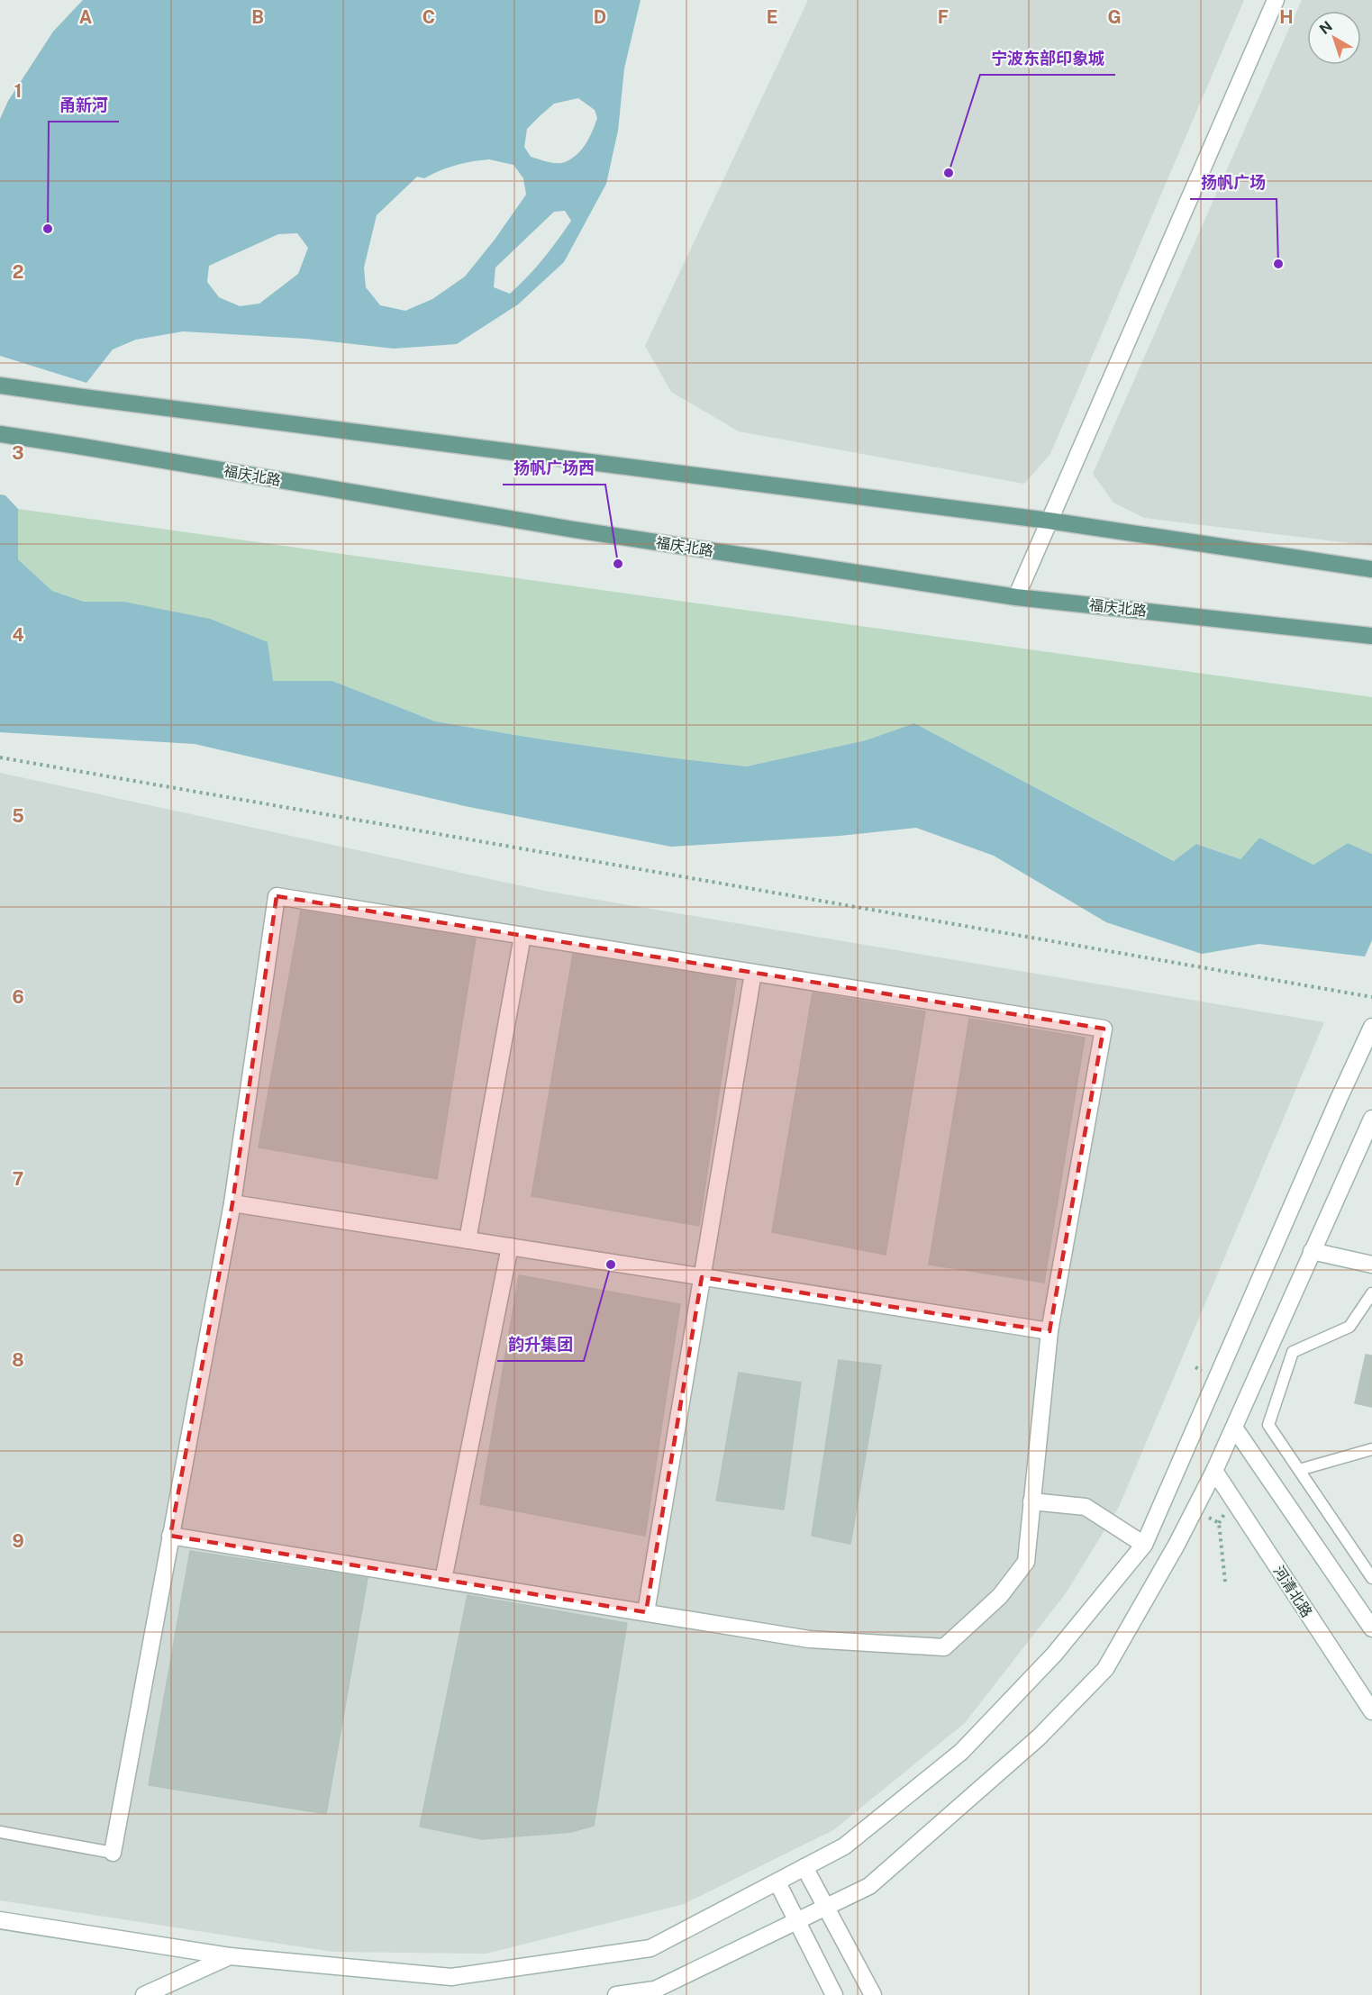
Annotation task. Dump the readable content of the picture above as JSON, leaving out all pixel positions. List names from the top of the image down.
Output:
{
  "streets": {
    "main road": ["福庆北路"],
    "street": ["河清北路"]
  },
  "places": [
    "宁波东部印象城",
    "甬新河",
    "扬帆广场",
    "扬帆广场西",
    "韵升集团"
  ],
  "north": "top left",
  "grid": {
    "columns": [
      "A",
      "B",
      "C",
      "D",
      "E",
      "F",
      "G",
      "H"
    ],
    "rows": [
      "1",
      "2",
      "3",
      "4",
      "5",
      "6",
      "7",
      "8",
      "9"
    ]
  }
}
